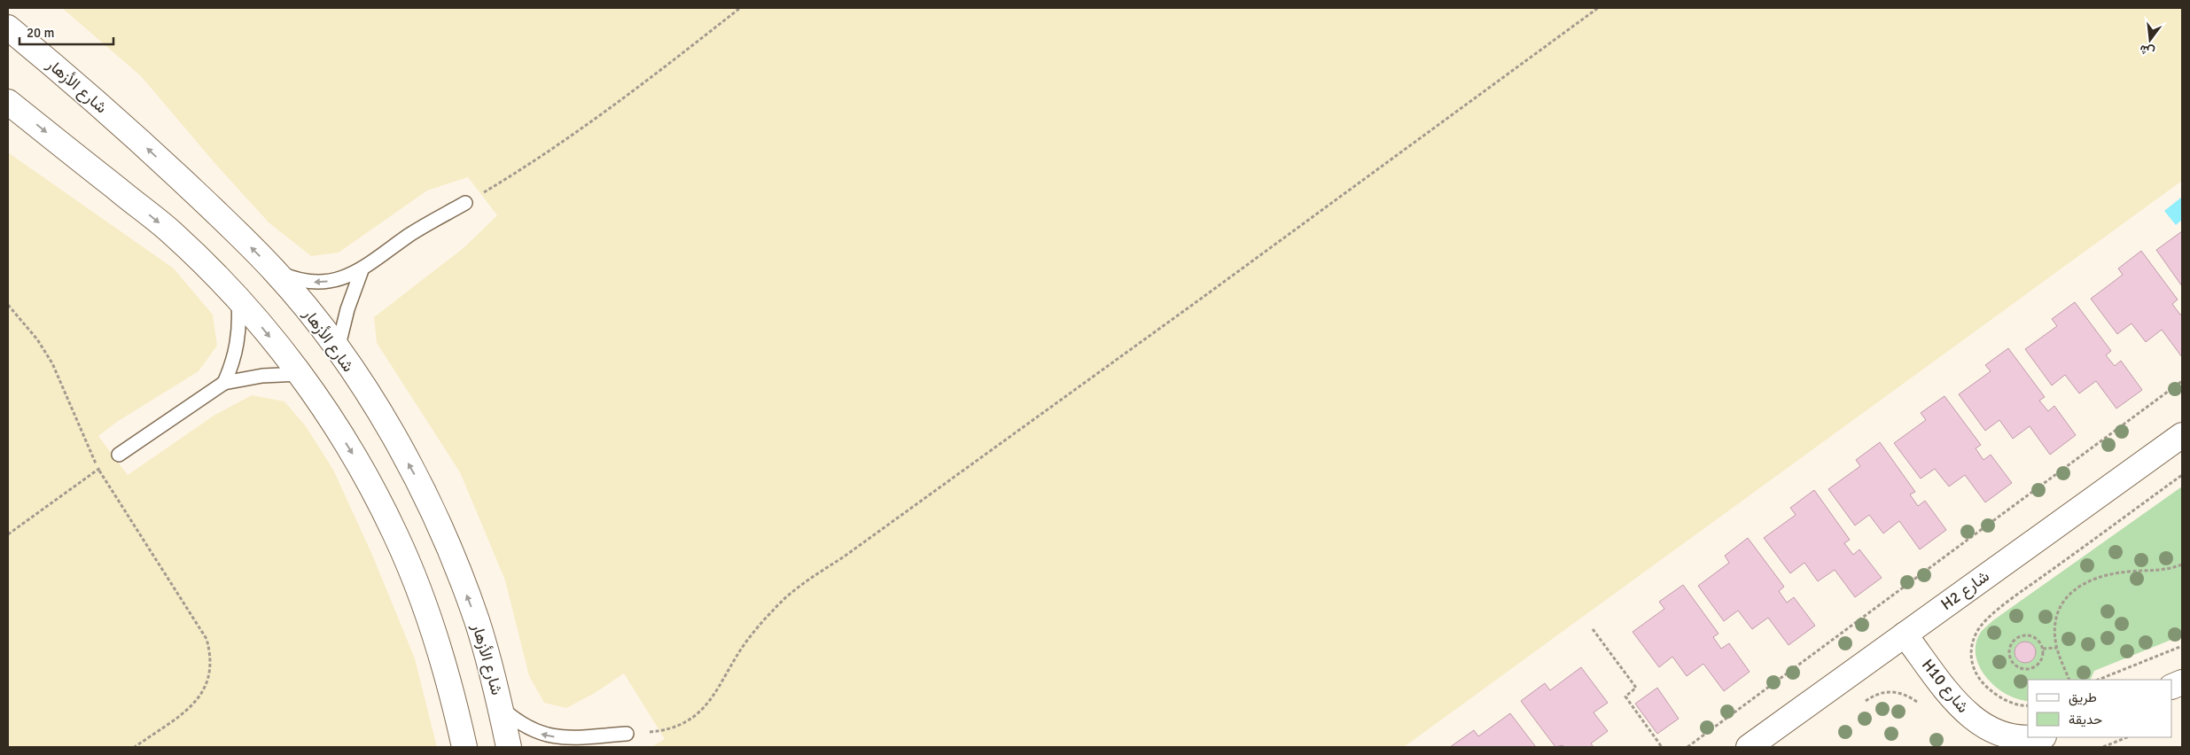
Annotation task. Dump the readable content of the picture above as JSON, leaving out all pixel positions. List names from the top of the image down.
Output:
{
  "streets": {
    "street": ["شارع الأزهار", "H2 شارع", "H10 شارع"]
  },
  "crossings": [
    ["H2 شارع", "H10 شارع"]
  ],
  "legend": ["طريق", "حديقة"],
  "scale_bar": "20 m",
  "north": "bottom"
}
